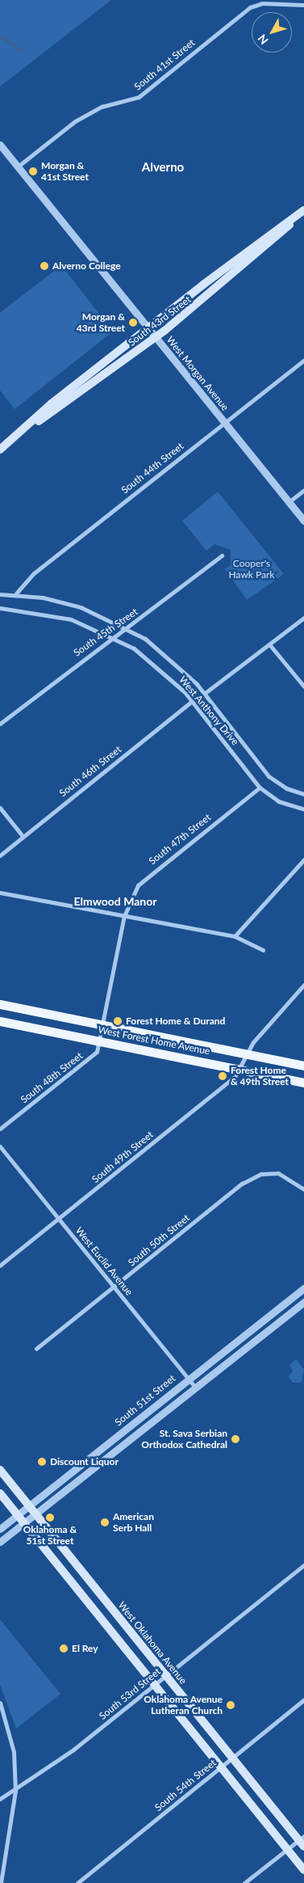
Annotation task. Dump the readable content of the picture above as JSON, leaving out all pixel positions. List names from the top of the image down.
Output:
{
  "streets": {
    "main road": ["South 43rd Street", "West Forest Home Avenue", "West Oklahoma Avenue"],
    "street": [
      "South 41st Street",
      "West Morgan Avenue",
      "South 44th Street",
      "South 45th Street",
      "West Anthony Drive",
      "South 46th Street",
      "South 47th Street",
      "South 48th Street",
      "South 49th Street",
      "South 50th Street",
      "West Euclid Avenue",
      "South 51st Street",
      "South 53rd Street",
      "South 54th Street"
    ]
  },
  "crossings": [
    ["South 41st Street", "West Morgan Avenue"],
    ["South 43rd Street", "West Morgan Avenue"],
    ["West Morgan Avenue", "South 44th Street"],
    ["South 44th Street", "West Anthony Drive"],
    ["South 45th Street", "West Anthony Drive"],
    ["West Anthony Drive", "South 46th Street"],
    ["West Anthony Drive", "South 47th Street"],
    ["South 47th Street", "West Forest Home Avenue"],
    ["South 47th Street", "South 48th Street"],
    ["West Forest Home Avenue", "South 48th Street"],
    ["West Forest Home Avenue", "South 49th Street"],
    ["South 49th Street", "West Euclid Avenue"],
    ["South 50th Street", "West Euclid Avenue"],
    ["West Euclid Avenue", "South 51st Street"],
    ["South 51st Street", "West Oklahoma Avenue"],
    ["West Oklahoma Avenue", "South 53rd Street"],
    ["West Oklahoma Avenue", "South 54th Street"]
  ],
  "districts": ["Alverno", "Elmwood Manor"],
  "parks": ["Cooper's Hawk Park"],
  "places": [
    "Morgan & 41st Street",
    "Alverno College",
    "Morgan & 43rd Street",
    "Forest Home & Durand",
    "Forest Home & 49th Street",
    "St. Sava Serbian Orthodox Cathedral",
    "Discount Liquor",
    "Oklahoma & 51st Street",
    "American Serb Hall",
    "El Rey",
    "Oklahoma Avenue Lutheran Church"
  ],
  "north": "bottom left"
}
